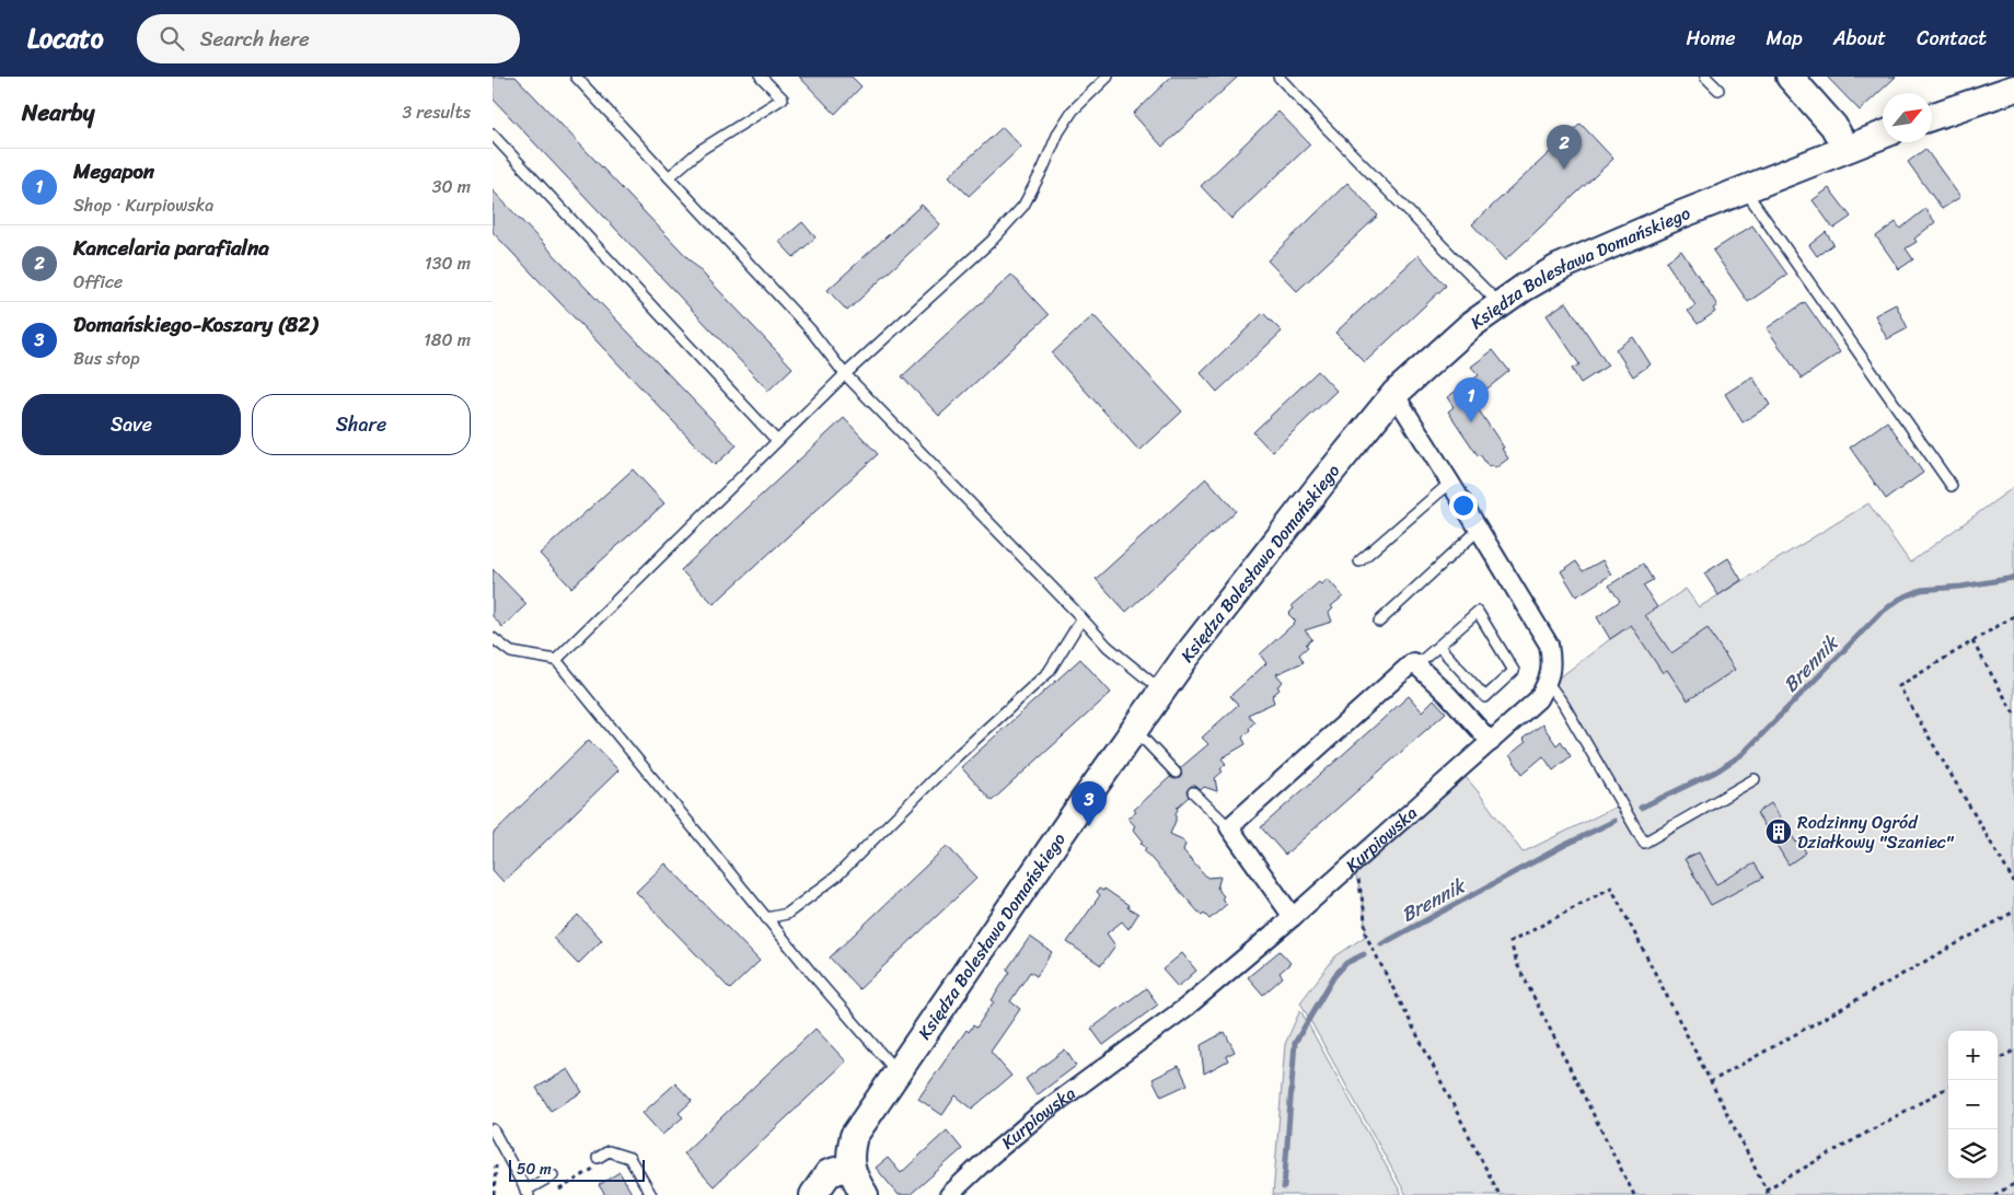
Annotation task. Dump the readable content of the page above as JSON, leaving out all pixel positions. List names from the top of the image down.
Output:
{
  "streets": {
    "main road": ["Księdza Bolesława Domańskiego"],
    "street": ["Kurpiowska"]
  },
  "crossings": [
    ["Księdza Bolesława Domańskiego", "Kurpiowska"]
  ],
  "water": ["Brennik"],
  "places": {
    "building": ["Rodzinny Ogród Działkowy \"Szaniec\""]
  },
  "scale_bar": "50 m",
  "north": "top right",
  "page": {
    "header": "Locato",
    "search": "Search here",
    "nav": [
      "Home",
      "Map",
      "About",
      "Contact"
    ],
    "heading": ["Nearby", "3 results"],
    "pins": ["2", "1", "3"],
    "list": [
      {
        "mark": "1",
        "name": "Megapon",
        "note": "Shop · Kurpiowska",
        "value": "30 m"
      },
      {
        "mark": "2",
        "name": "Kancelaria parafialna",
        "note": "Office",
        "value": "130 m"
      },
      {
        "mark": "3",
        "name": "Domańskiego-Koszary (82)",
        "note": "Bus stop",
        "value": "180 m"
      }
    ],
    "buttons": ["Save", "Share"],
    "map_buttons": ["+", "−"],
    "scale": "50 m"
  }
}
